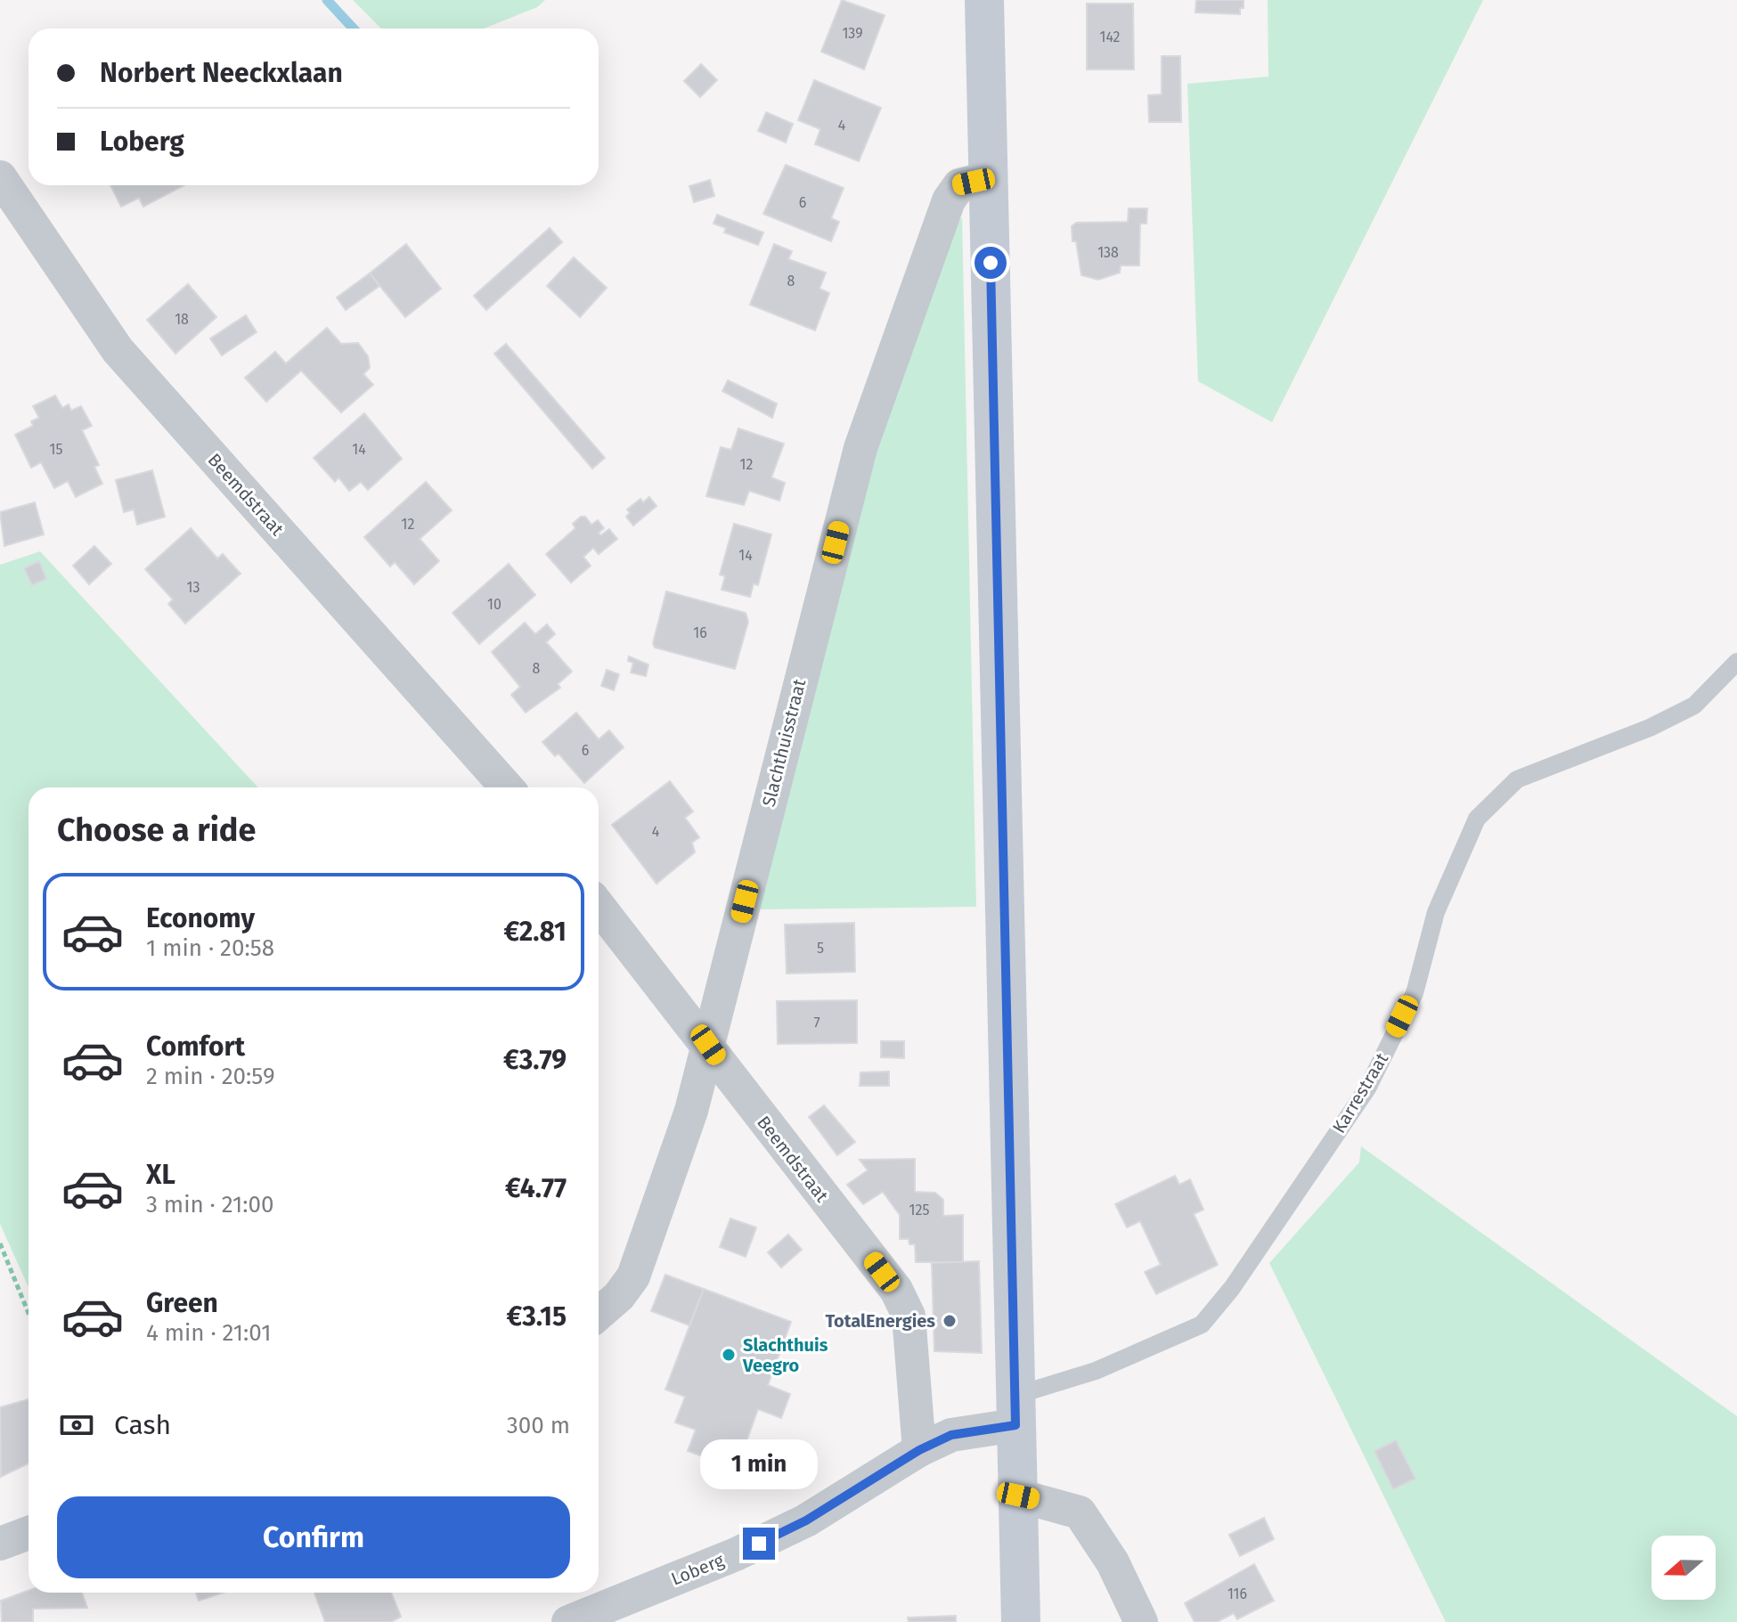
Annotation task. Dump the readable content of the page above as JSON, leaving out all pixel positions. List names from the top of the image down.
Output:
{
  "streets": {
    "street": ["Beemdstraat", "Slachthuisstraat", "Loberg"],
    "lane": ["Karrestraat"]
  },
  "crossings": [
    ["Beemdstraat", "Slachthuisstraat"],
    ["Beemdstraat", "Loberg"],
    ["Karrestraat", "Loberg"]
  ],
  "places": ["TotalEnergies", "Slachthuis Veegro"],
  "house_numbers": [
    "139",
    "142",
    "4",
    "6",
    "138",
    "8",
    "18",
    "15",
    "14",
    "12",
    "12",
    "14",
    "13",
    "10",
    "16",
    "8",
    "6",
    "4",
    "5",
    "7",
    "125",
    "116"
  ],
  "north": "left",
  "page": {
    "banner": ["Norbert Neeckxlaan", "Loberg"],
    "heading": "Choose a ride",
    "list": [
      {
        "name": "Economy",
        "note": "1 min · 20:58",
        "value": "€2.81"
      },
      {
        "name": "Comfort",
        "note": "2 min · 20:59",
        "value": "€3.79"
      },
      {
        "name": "XL",
        "note": "3 min · 21:00",
        "value": "€4.77"
      },
      {
        "name": "Green",
        "note": "4 min · 21:01",
        "value": "€3.15"
      }
    ],
    "pay": ["Cash", "300 m"],
    "bubble": "1 min",
    "buttons": "Confirm"
  }
}
